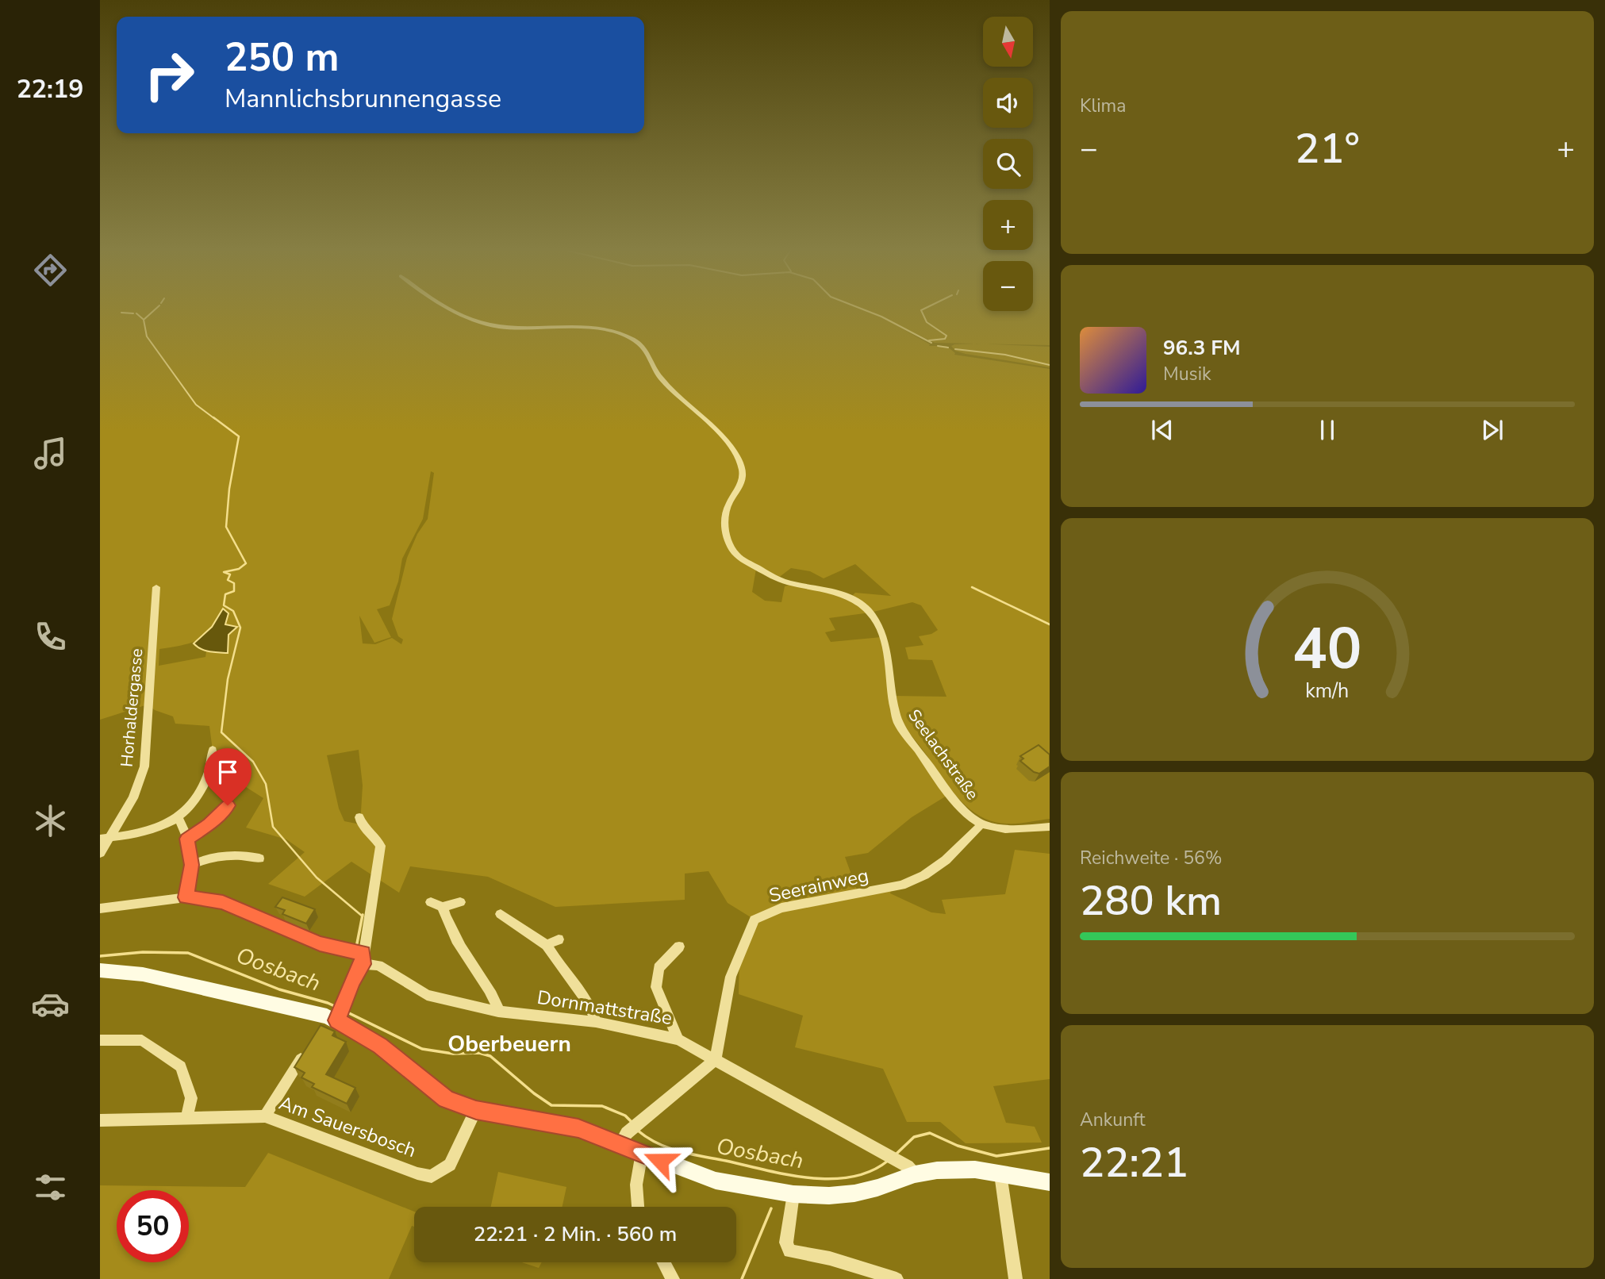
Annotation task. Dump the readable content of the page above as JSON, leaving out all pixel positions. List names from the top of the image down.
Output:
{
  "streets": {
    "street": [
      "Horhaldergasse",
      "Seelachstraße",
      "Seerainweg",
      "Dornmattstraße",
      "Am Sauersbosch"
    ]
  },
  "crossings": [
    ["Seerainweg", "Dornmattstraße"]
  ],
  "districts": ["Oberbeuern"],
  "water": ["Oosbach"],
  "north": "bottom",
  "page": {
    "tabs": "22:19",
    "tile": [
      "Klima",
      ["Reichweite · 56%", "280 km"],
      ["Ankunft", "22:21"]
    ],
    "map_buttons": ["+", "−"],
    "turn": ["250 m", "Mannlichsbrunnengasse"],
    "heat": ["−", "21°", "+"],
    "song": ["96.3 FM", "Musik"],
    "limit": "50",
    "trip": "22:21 · 2 Min. · 560 m",
    "gauge": ["40", "km/h"]
  }
}
